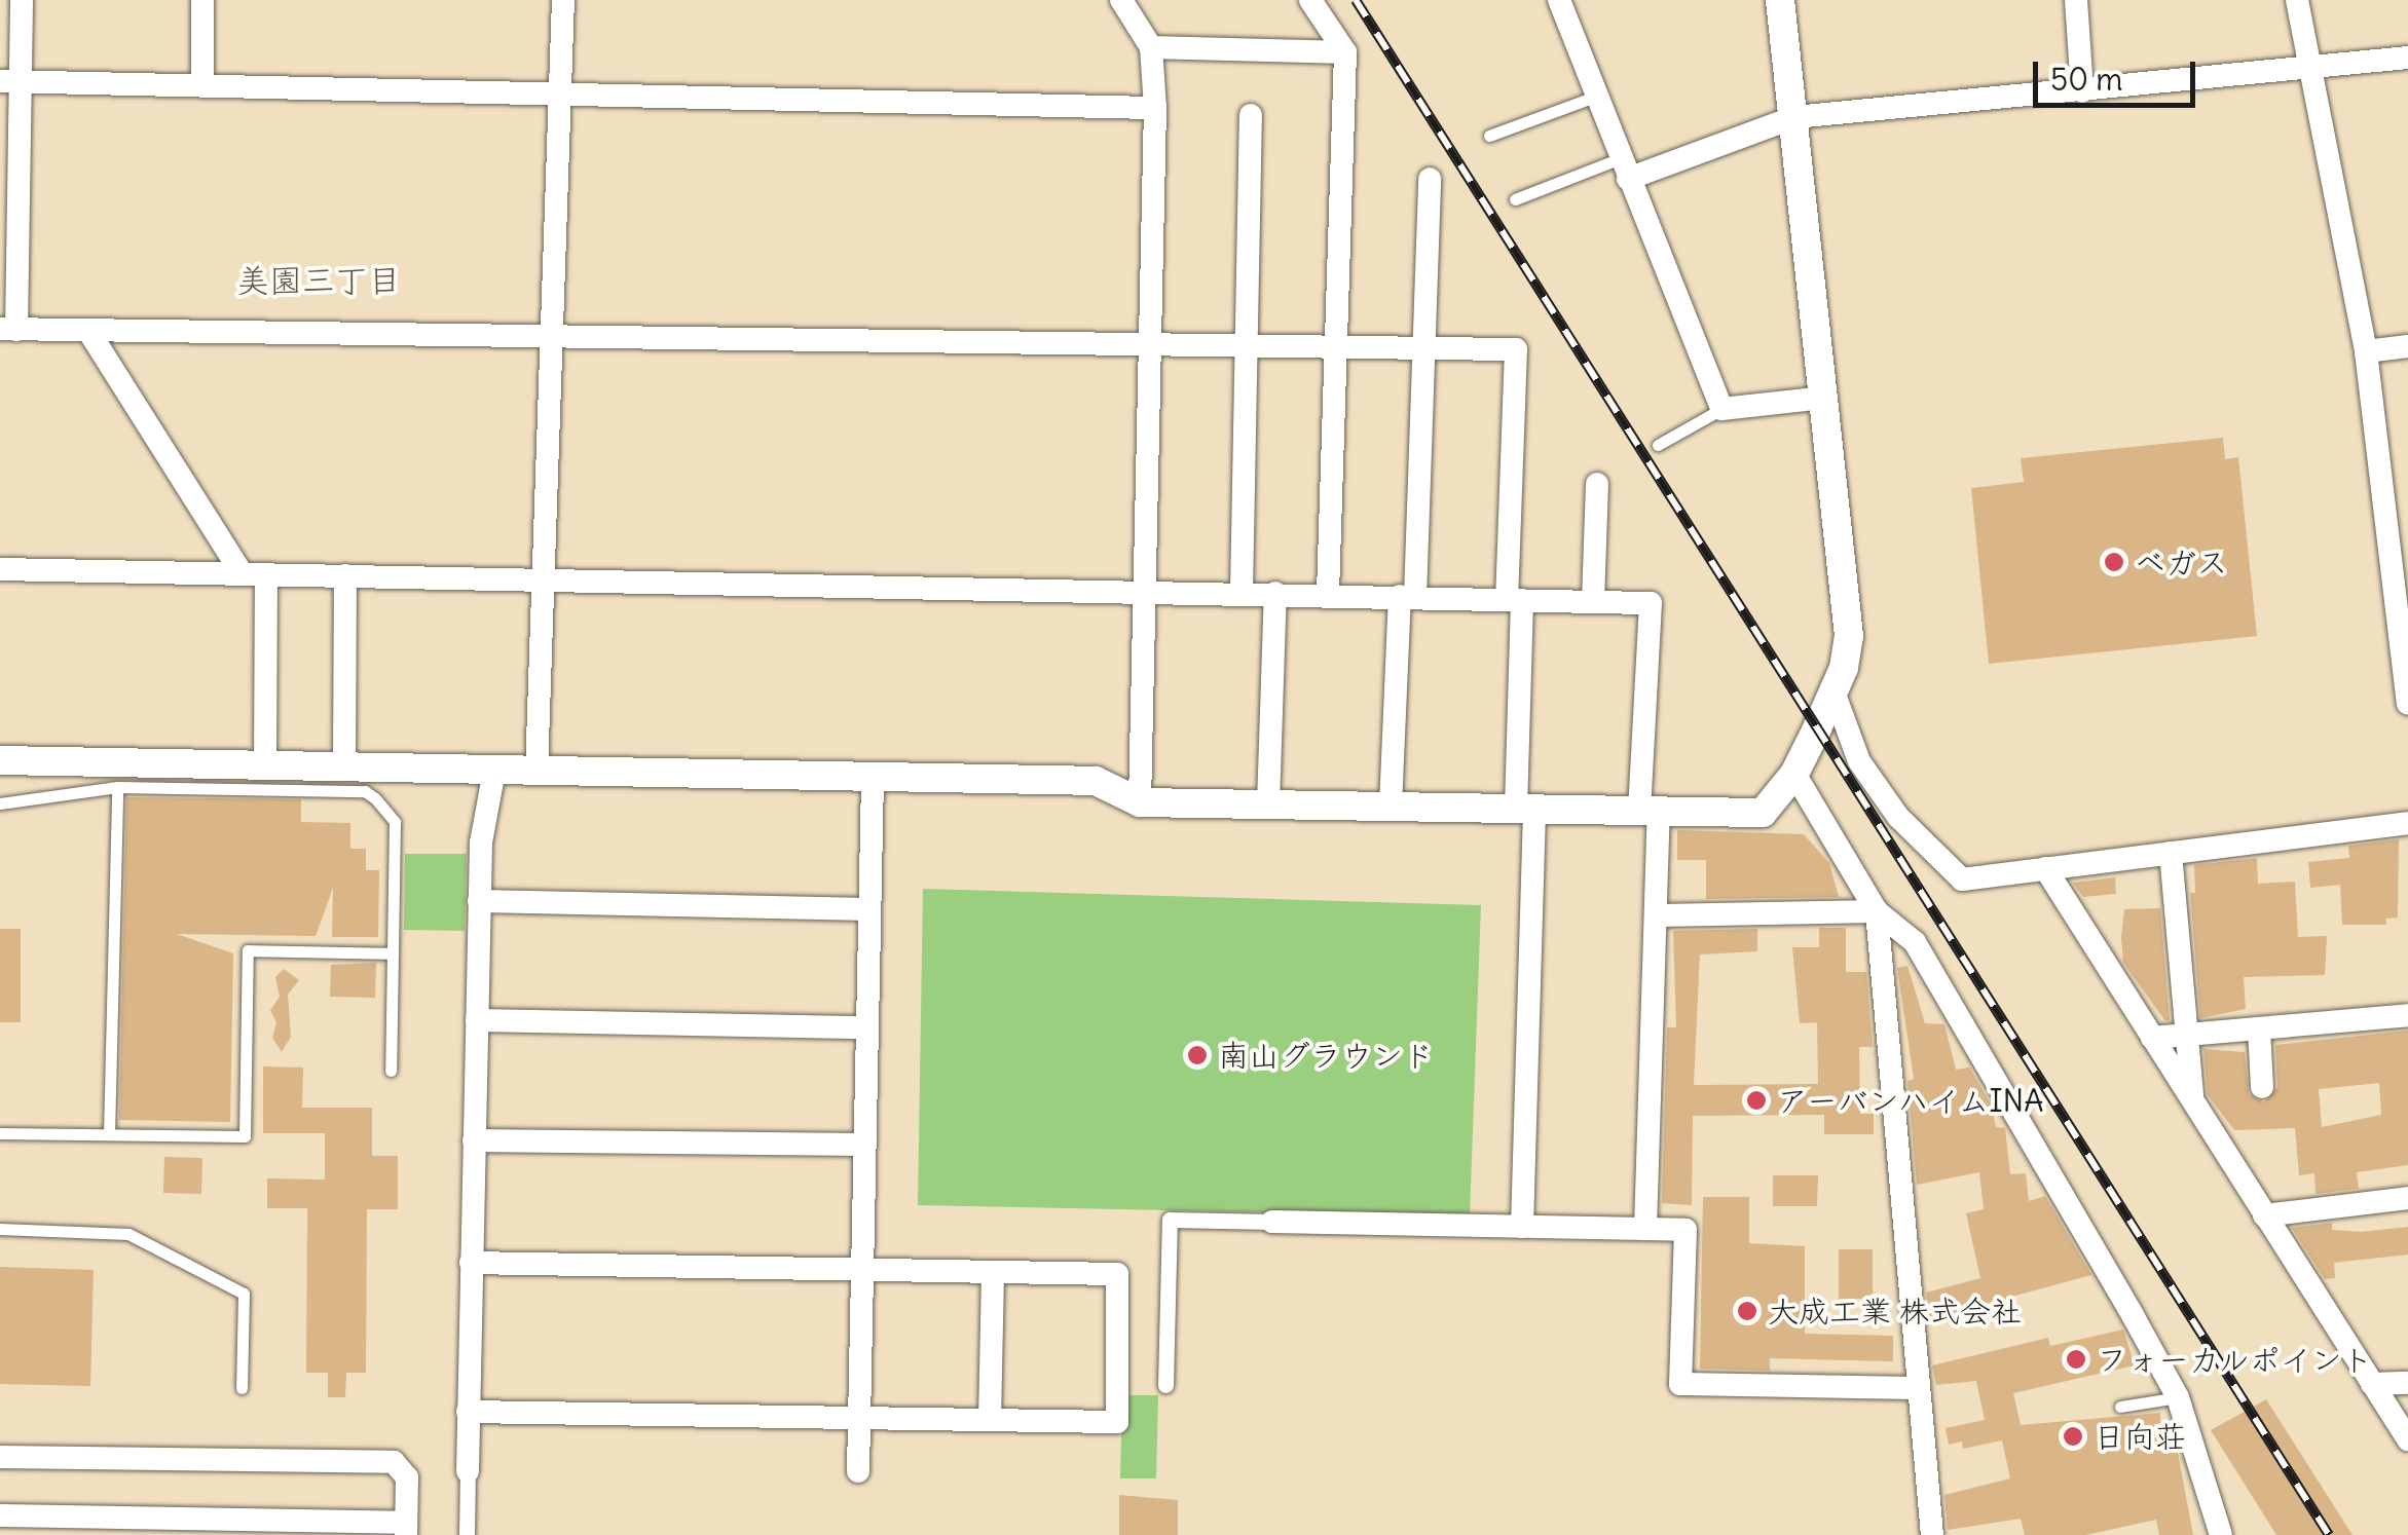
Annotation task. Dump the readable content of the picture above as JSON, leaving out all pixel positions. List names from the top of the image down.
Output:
{
  "districts": ["美園三丁目"],
  "places": [
    "ベガス",
    "南山グラウンド",
    "アーバンハイムINA",
    "大成工業 株式会社",
    "フォーカルポイント",
    "日向荘"
  ],
  "scale_bar": "50 m"
}
